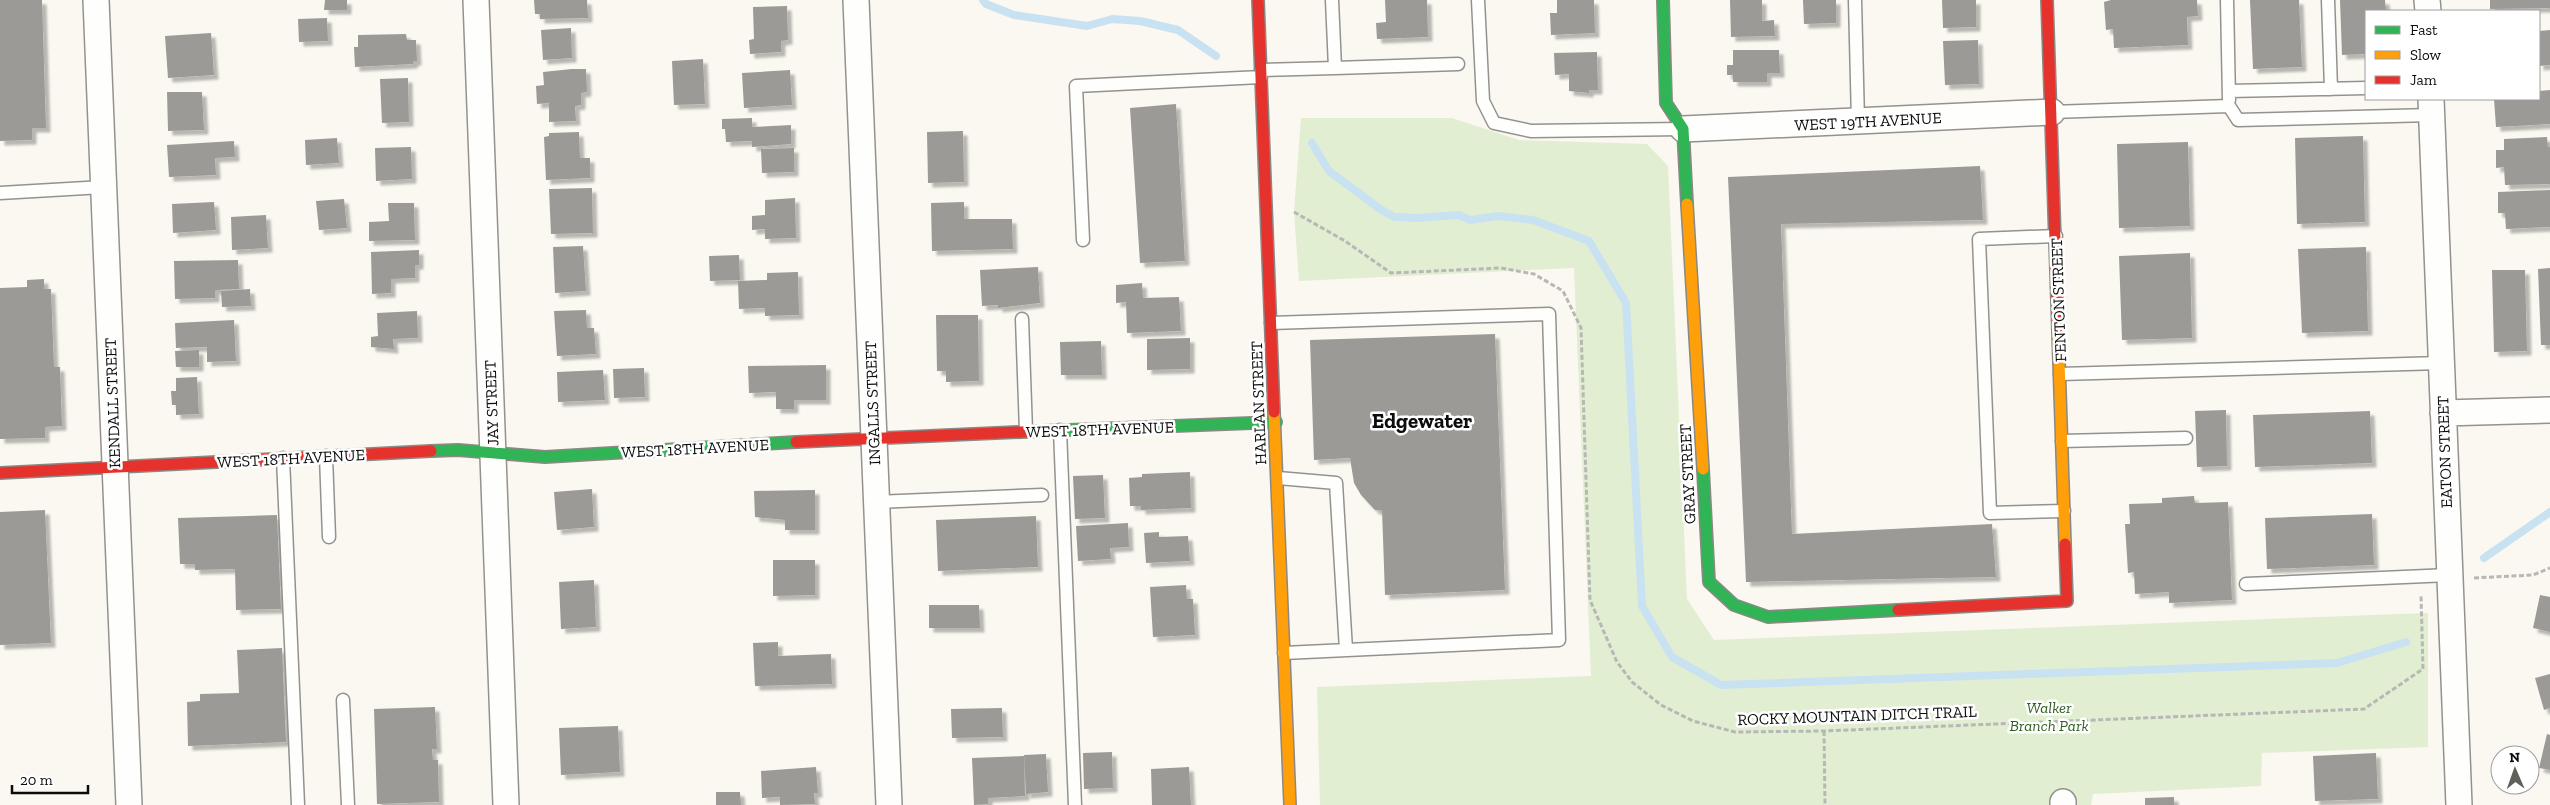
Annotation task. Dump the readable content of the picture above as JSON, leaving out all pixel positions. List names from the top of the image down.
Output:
{
  "streets": {
    "street": [
      "WEST 19TH AVENUE",
      "FENTON STREET",
      "KENDALL STREET",
      "JAY STREET",
      "INGALLS STREET",
      "HARLAN STREET",
      "WEST 18TH AVENUE",
      "EATON STREET",
      "GRAY STREET"
    ],
    "path": ["ROCKY MOUNTAIN DITCH TRAIL"]
  },
  "crossings": [
    ["WEST 19TH AVENUE", "FENTON STREET"],
    ["WEST 19TH AVENUE", "GRAY STREET"],
    ["FENTON STREET", "GRAY STREET"],
    ["KENDALL STREET", "WEST 18TH AVENUE"],
    ["JAY STREET", "WEST 18TH AVENUE"],
    ["INGALLS STREET", "WEST 18TH AVENUE"],
    ["HARLAN STREET", "WEST 18TH AVENUE"]
  ],
  "districts": ["Edgewater"],
  "parks": ["Walker Branch Park"],
  "legend": ["Fast", "Slow", "Jam"],
  "scale_bar": "20 m",
  "north": "top"
}
